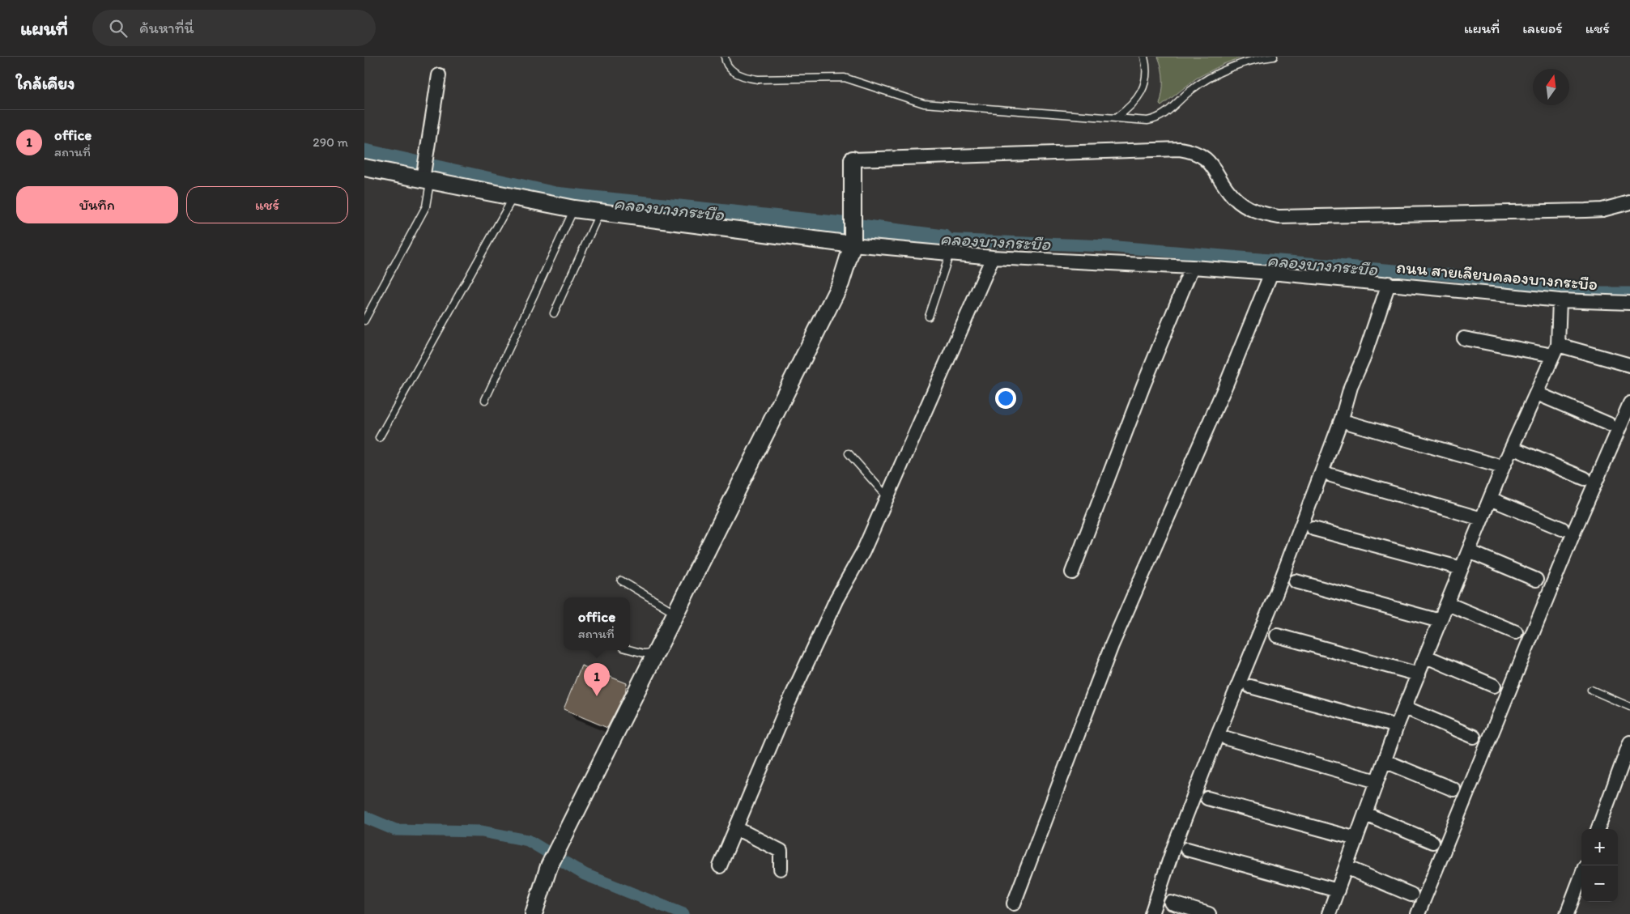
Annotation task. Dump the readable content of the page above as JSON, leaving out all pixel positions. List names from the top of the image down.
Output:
{
  "streets": {
    "street": ["ถนน สายเลียบคลองบางกระบือ"]
  },
  "water": ["คลองบางกระบือ"],
  "north": "top",
  "page": {
    "header": "แผนที่",
    "search": "ค้นหาที่นี่",
    "nav": ["แผนที่", "เลเยอร์", "แชร์"],
    "heading": "ใกล้เคียง",
    "list": [
      {
        "mark": "1",
        "name": "office",
        "note": "สถานที่",
        "value": "290 m"
      }
    ],
    "buttons": ["บันทึก", "แชร์"],
    "popup": ["office", "สถานที่"],
    "pins": "1",
    "map_buttons": ["+", "−"]
  }
}
